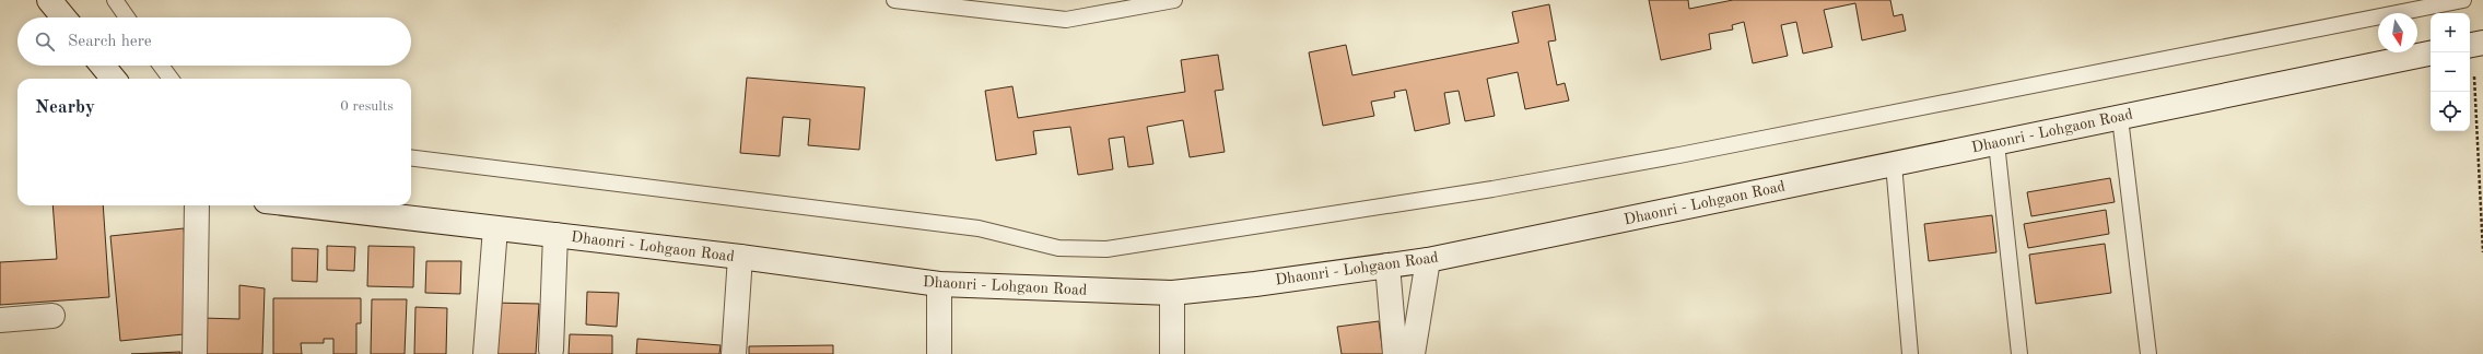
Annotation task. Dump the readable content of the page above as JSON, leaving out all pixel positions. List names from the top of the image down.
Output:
{
  "streets": {
    "main road": ["Dhaonri - Lohgaon Road"]
  },
  "north": "bottom",
  "page": {
    "map_buttons": ["+", "−"],
    "search": "Search here",
    "heading": ["Nearby", "0 results"]
  }
}
